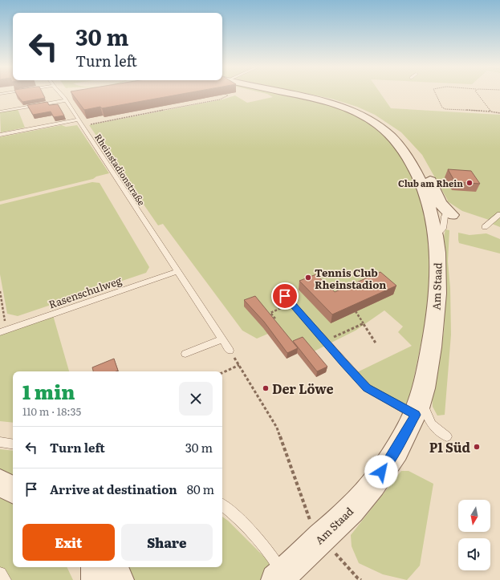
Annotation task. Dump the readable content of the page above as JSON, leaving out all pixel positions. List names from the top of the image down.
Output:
{
  "streets": {
    "street": ["Am Staad"],
    "lane": ["Rheinstadionstraße", "Rasenschulweg"]
  },
  "crossings": [
    ["Rheinstadionstraße", "Rasenschulweg"]
  ],
  "places": [
    "Club am Rhein",
    "Tennis Club Rheinstadion",
    "Der Löwe",
    "P1 Süd"
  ],
  "north": "bottom",
  "page": {
    "turn": ["30 m", "Turn left"],
    "heading": ["1 min", "110 m · 18:35"],
    "list": [
      {
        "name": "Turn left",
        "value": "30 m"
      },
      {
        "name": "Arrive at destination",
        "value": "80 m"
      }
    ],
    "buttons": ["Exit", "Share"]
  }
}
